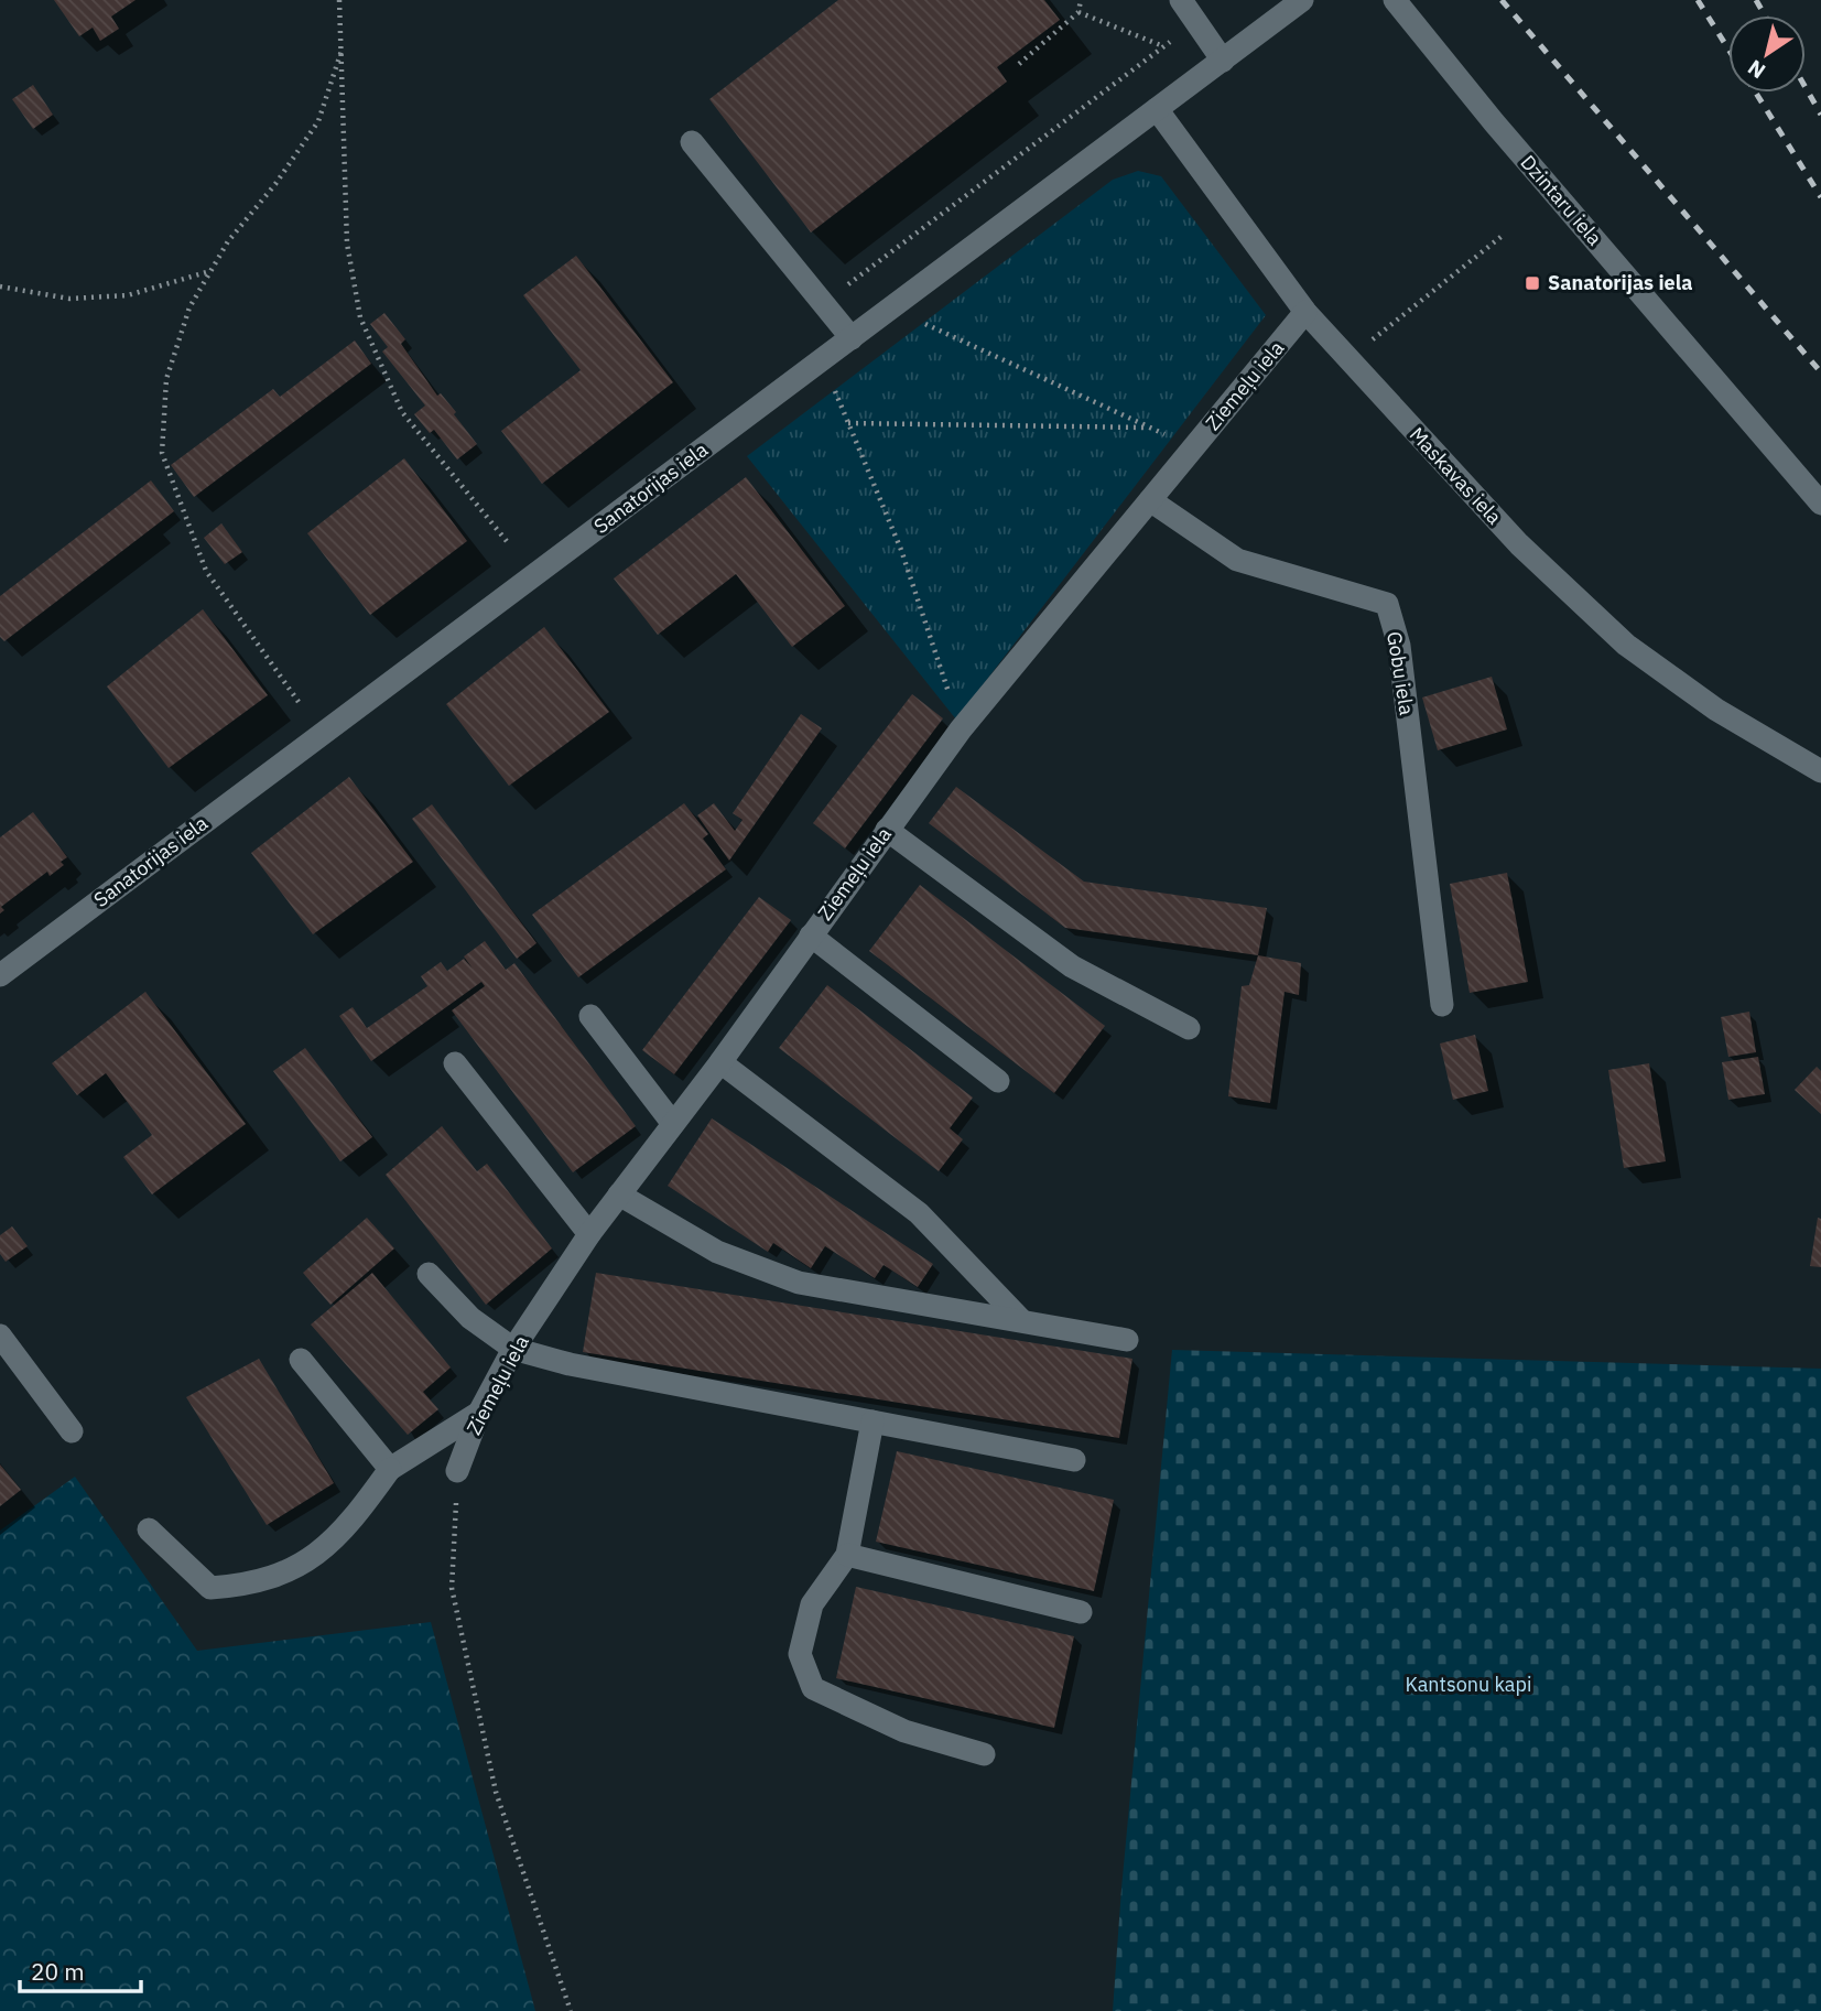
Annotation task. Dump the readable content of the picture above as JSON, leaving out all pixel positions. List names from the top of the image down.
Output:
{
  "streets": {
    "street": [
      "Dzintaru iela",
      "Ziemeļu iela",
      "Maskavas iela",
      "Sanatorijas iela",
      "Gobu iela"
    ]
  },
  "crossings": [
    ["Ziemeļu iela", "Maskavas iela"],
    ["Ziemeļu iela", "Gobu iela"],
    ["Maskavas iela", "Sanatorijas iela"]
  ],
  "parks": ["Kantsonu kapi"],
  "places": {
    "transit": ["Sanatorijas iela"]
  },
  "scale_bar": "20 m",
  "north": "bottom left"
}
